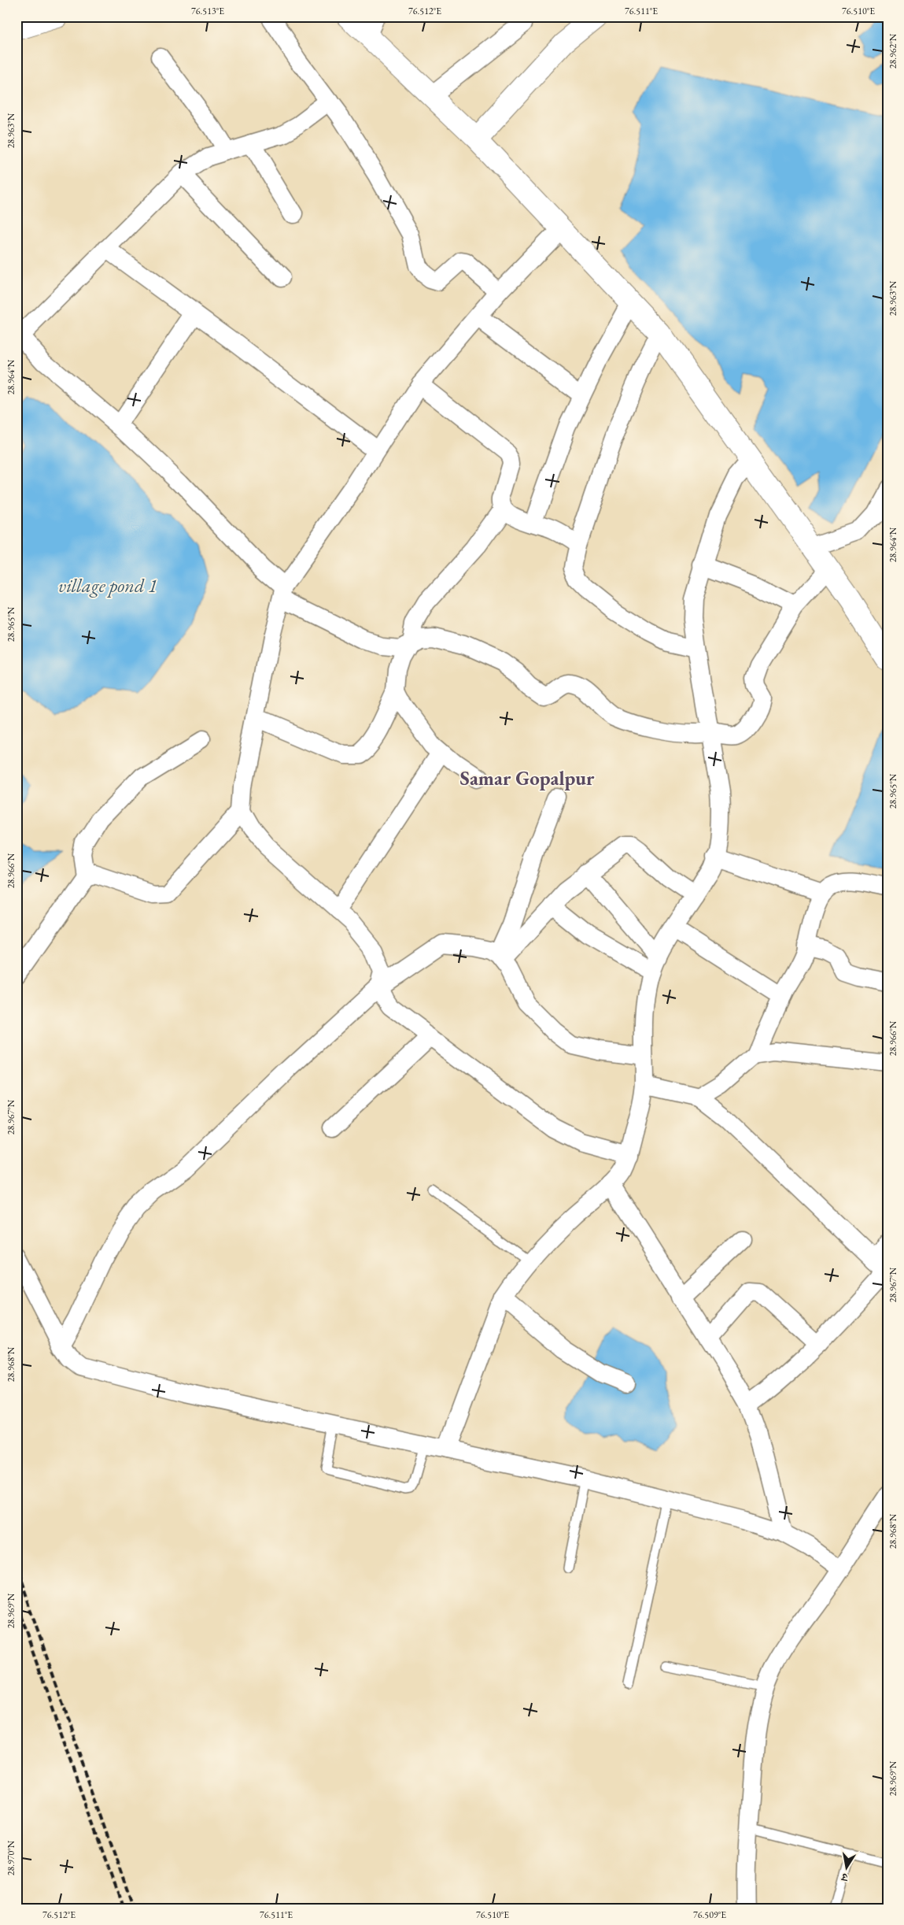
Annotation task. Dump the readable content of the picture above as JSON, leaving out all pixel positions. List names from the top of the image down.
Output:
{
  "districts": ["Samar Gopalpur"],
  "water": ["village pond 1"],
  "north": "bottom",
  "coordinates": [
    "76.513°E",
    "76.512°E",
    "76.511°E",
    "76.510°E",
    "28.962°N",
    "28.963°N",
    "28.964°N",
    "28.965°N",
    "28.966°N",
    "28.967°N",
    "28.968°N",
    "28.969°N",
    "28.970°N",
    "76.509°E"
  ]
}
